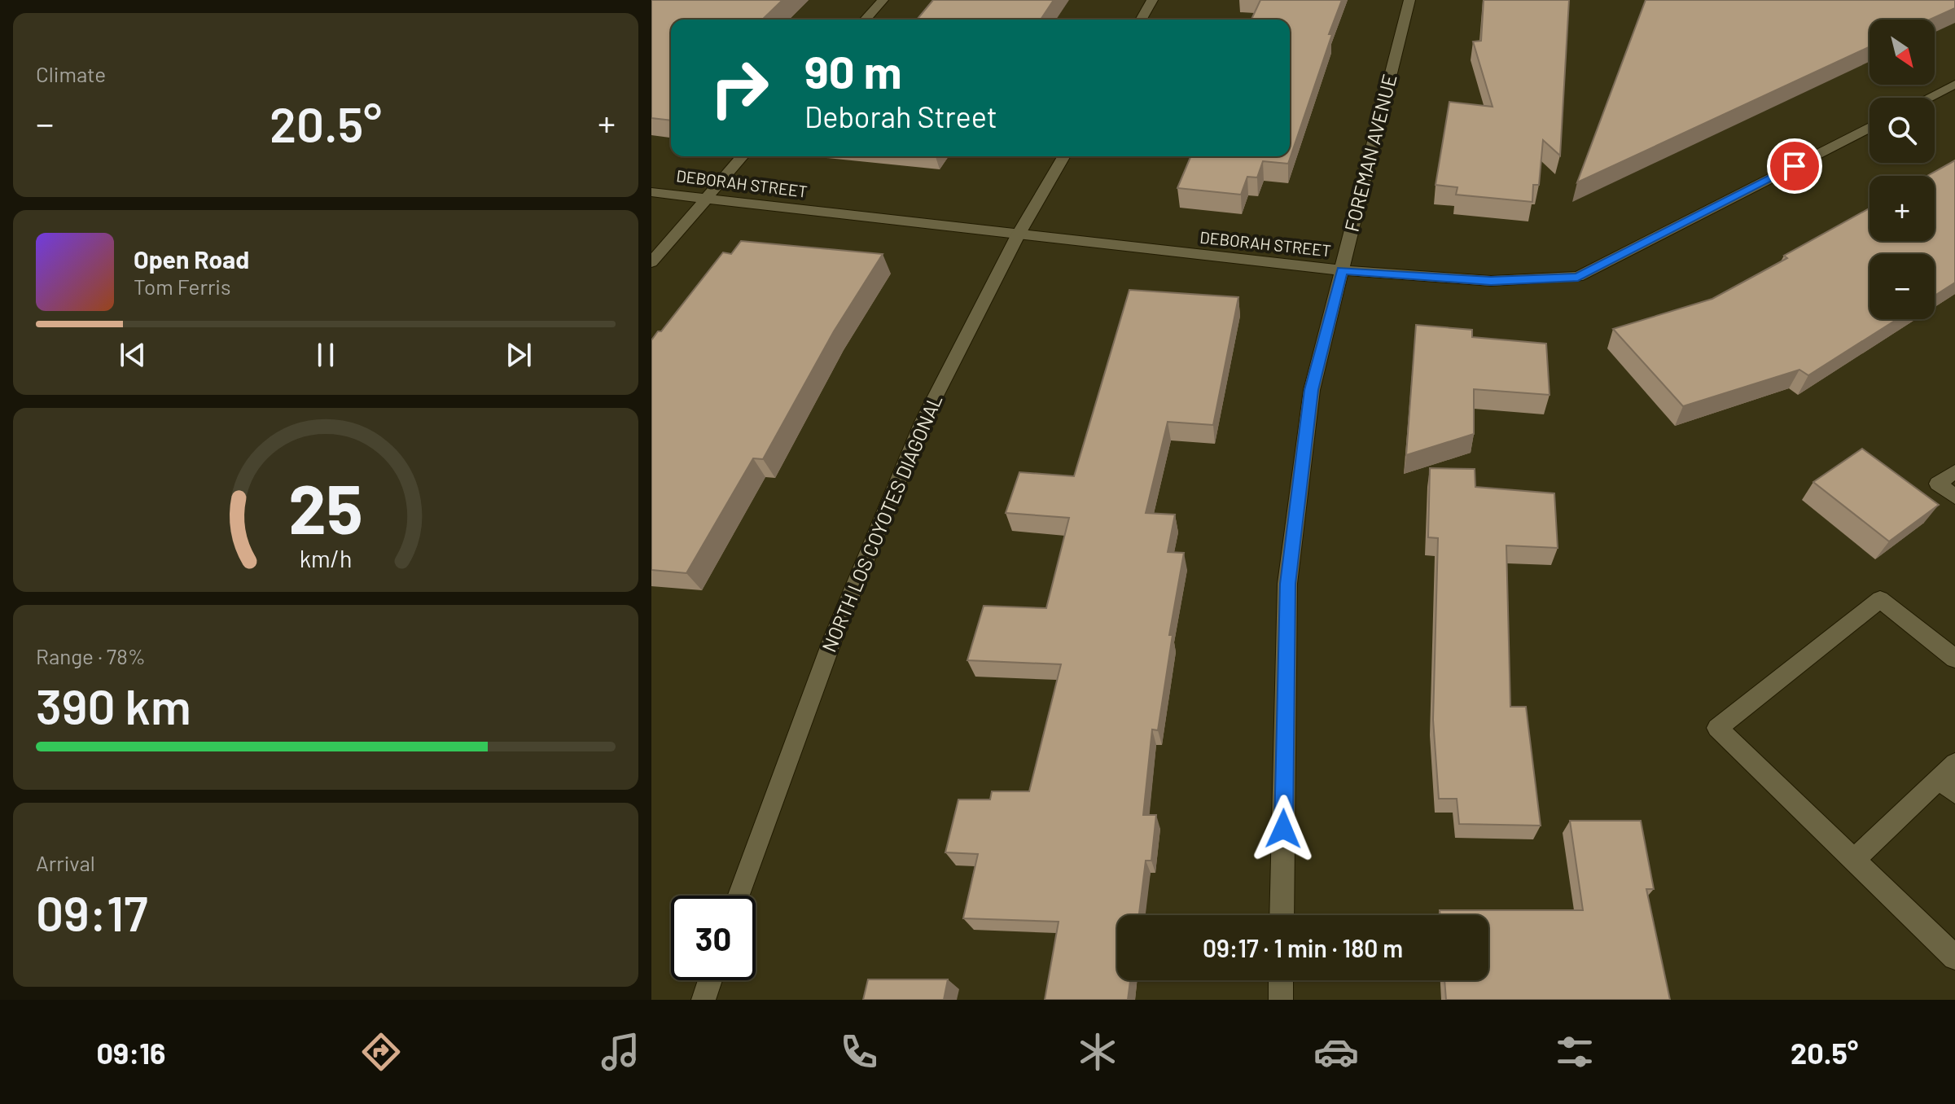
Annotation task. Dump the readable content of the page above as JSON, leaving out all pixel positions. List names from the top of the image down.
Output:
{
  "streets": {
    "street": ["FOREMAN AVENUE", "DEBORAH STREET", "NORTH LOS COYOTES DIAGONAL"]
  },
  "crossings": [
    ["FOREMAN AVENUE", "DEBORAH STREET"],
    ["DEBORAH STREET", "NORTH LOS COYOTES DIAGONAL"]
  ],
  "north": "bottom right",
  "page": {
    "tile": [
      "Climate",
      ["Range · 78%", "390 km"],
      ["Arrival", "09:17"]
    ],
    "map_buttons": ["+", "−"],
    "turn": ["90 m", "Deborah Street"],
    "heat": ["−", "20.5°", "+"],
    "song": ["Open Road", "Tom Ferris"],
    "limit": "30",
    "trip": "09:17 · 1 min · 180 m",
    "tabs": ["09:16", "20.5°"],
    "gauge": ["25", "km/h"]
  }
}
